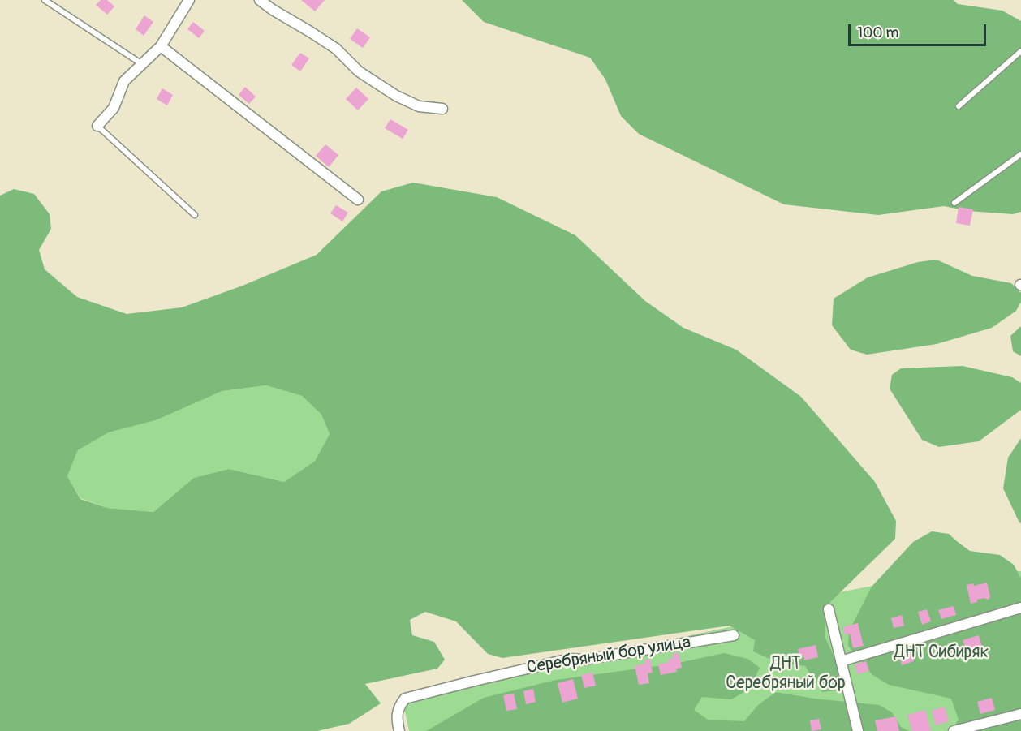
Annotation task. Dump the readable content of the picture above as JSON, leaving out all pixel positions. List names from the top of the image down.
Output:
{
  "streets": {
    "street": ["Серебряный бор улица"]
  },
  "parks": ["ДНТ Сибиряк", "ДНТ Серебряный бор"],
  "scale_bar": "100 m"
}
